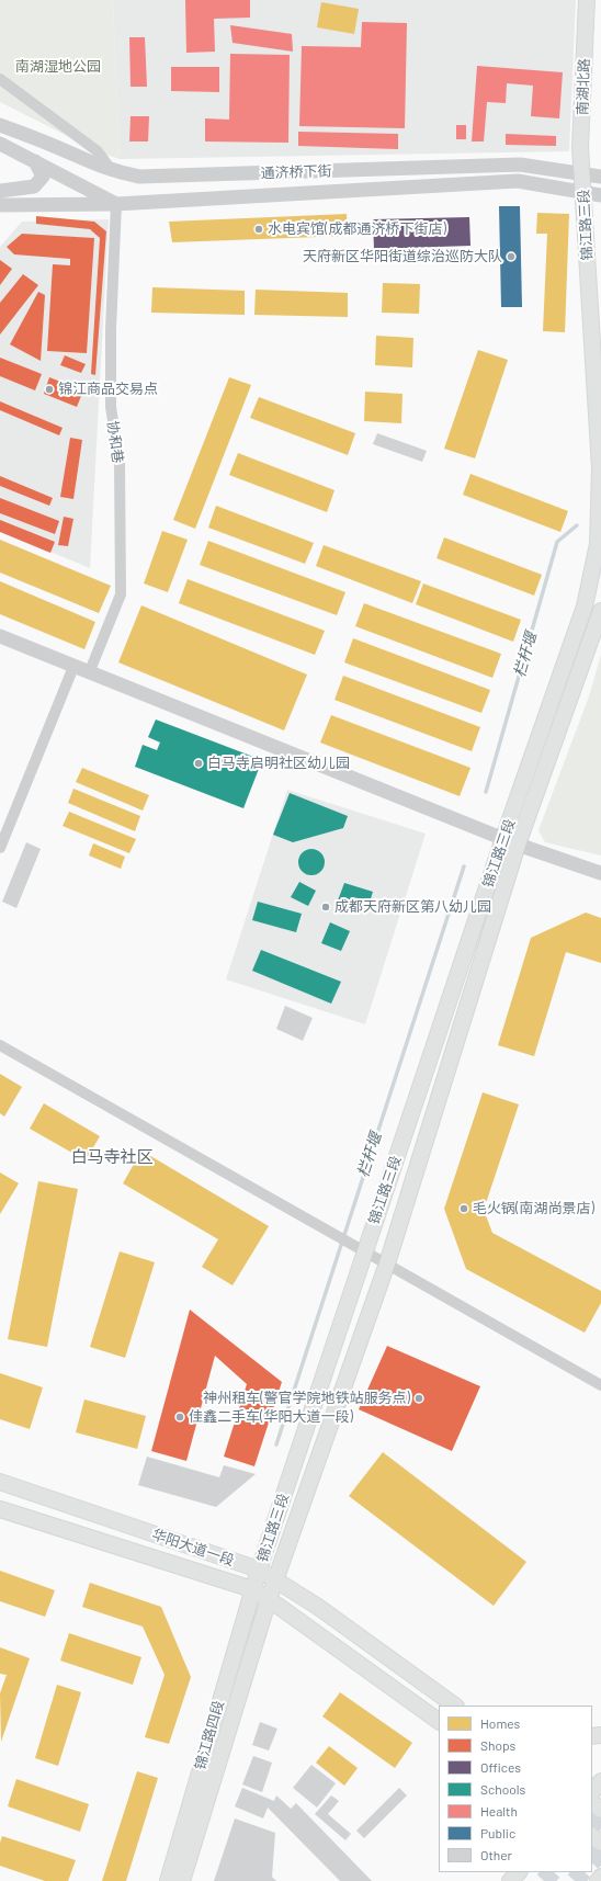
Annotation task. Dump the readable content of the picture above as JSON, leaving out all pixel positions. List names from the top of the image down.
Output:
{
  "streets": {
    "main road": [
      "南湖北路",
      "锦江路三段",
      "华阳大道一段",
      "锦江路四段"
    ],
    "street": ["通济桥下街", "协和巷"]
  },
  "crossings": [
    ["南湖北路", "通济桥下街"],
    ["南湖北路", "锦江路三段"],
    ["通济桥下街", "锦江路三段"],
    ["通济桥下街", "协和巷"],
    ["锦江路三段", "华阳大道一段"],
    ["锦江路三段", "锦江路四段"],
    ["华阳大道一段", "锦江路四段"]
  ],
  "districts": ["白马寺社区"],
  "water": ["栏杆堰"],
  "parks": ["南湖湿地公园"],
  "places": [
    "水电宾馆(成都通济桥下街店)",
    "天府新区华阳街道综治巡防大队",
    "锦江商品交易点",
    "白马寺启明社区幼儿园",
    "成都天府新区第八幼儿园",
    "毛火锅(南湖尚景店)",
    "神州租车(警官学院地铁站服务点)",
    "佳鑫二手车(华阳大道一段)"
  ],
  "legend": [
    "Homes",
    "Shops",
    "Offices",
    "Schools",
    "Health",
    "Public",
    "Other"
  ]
}
